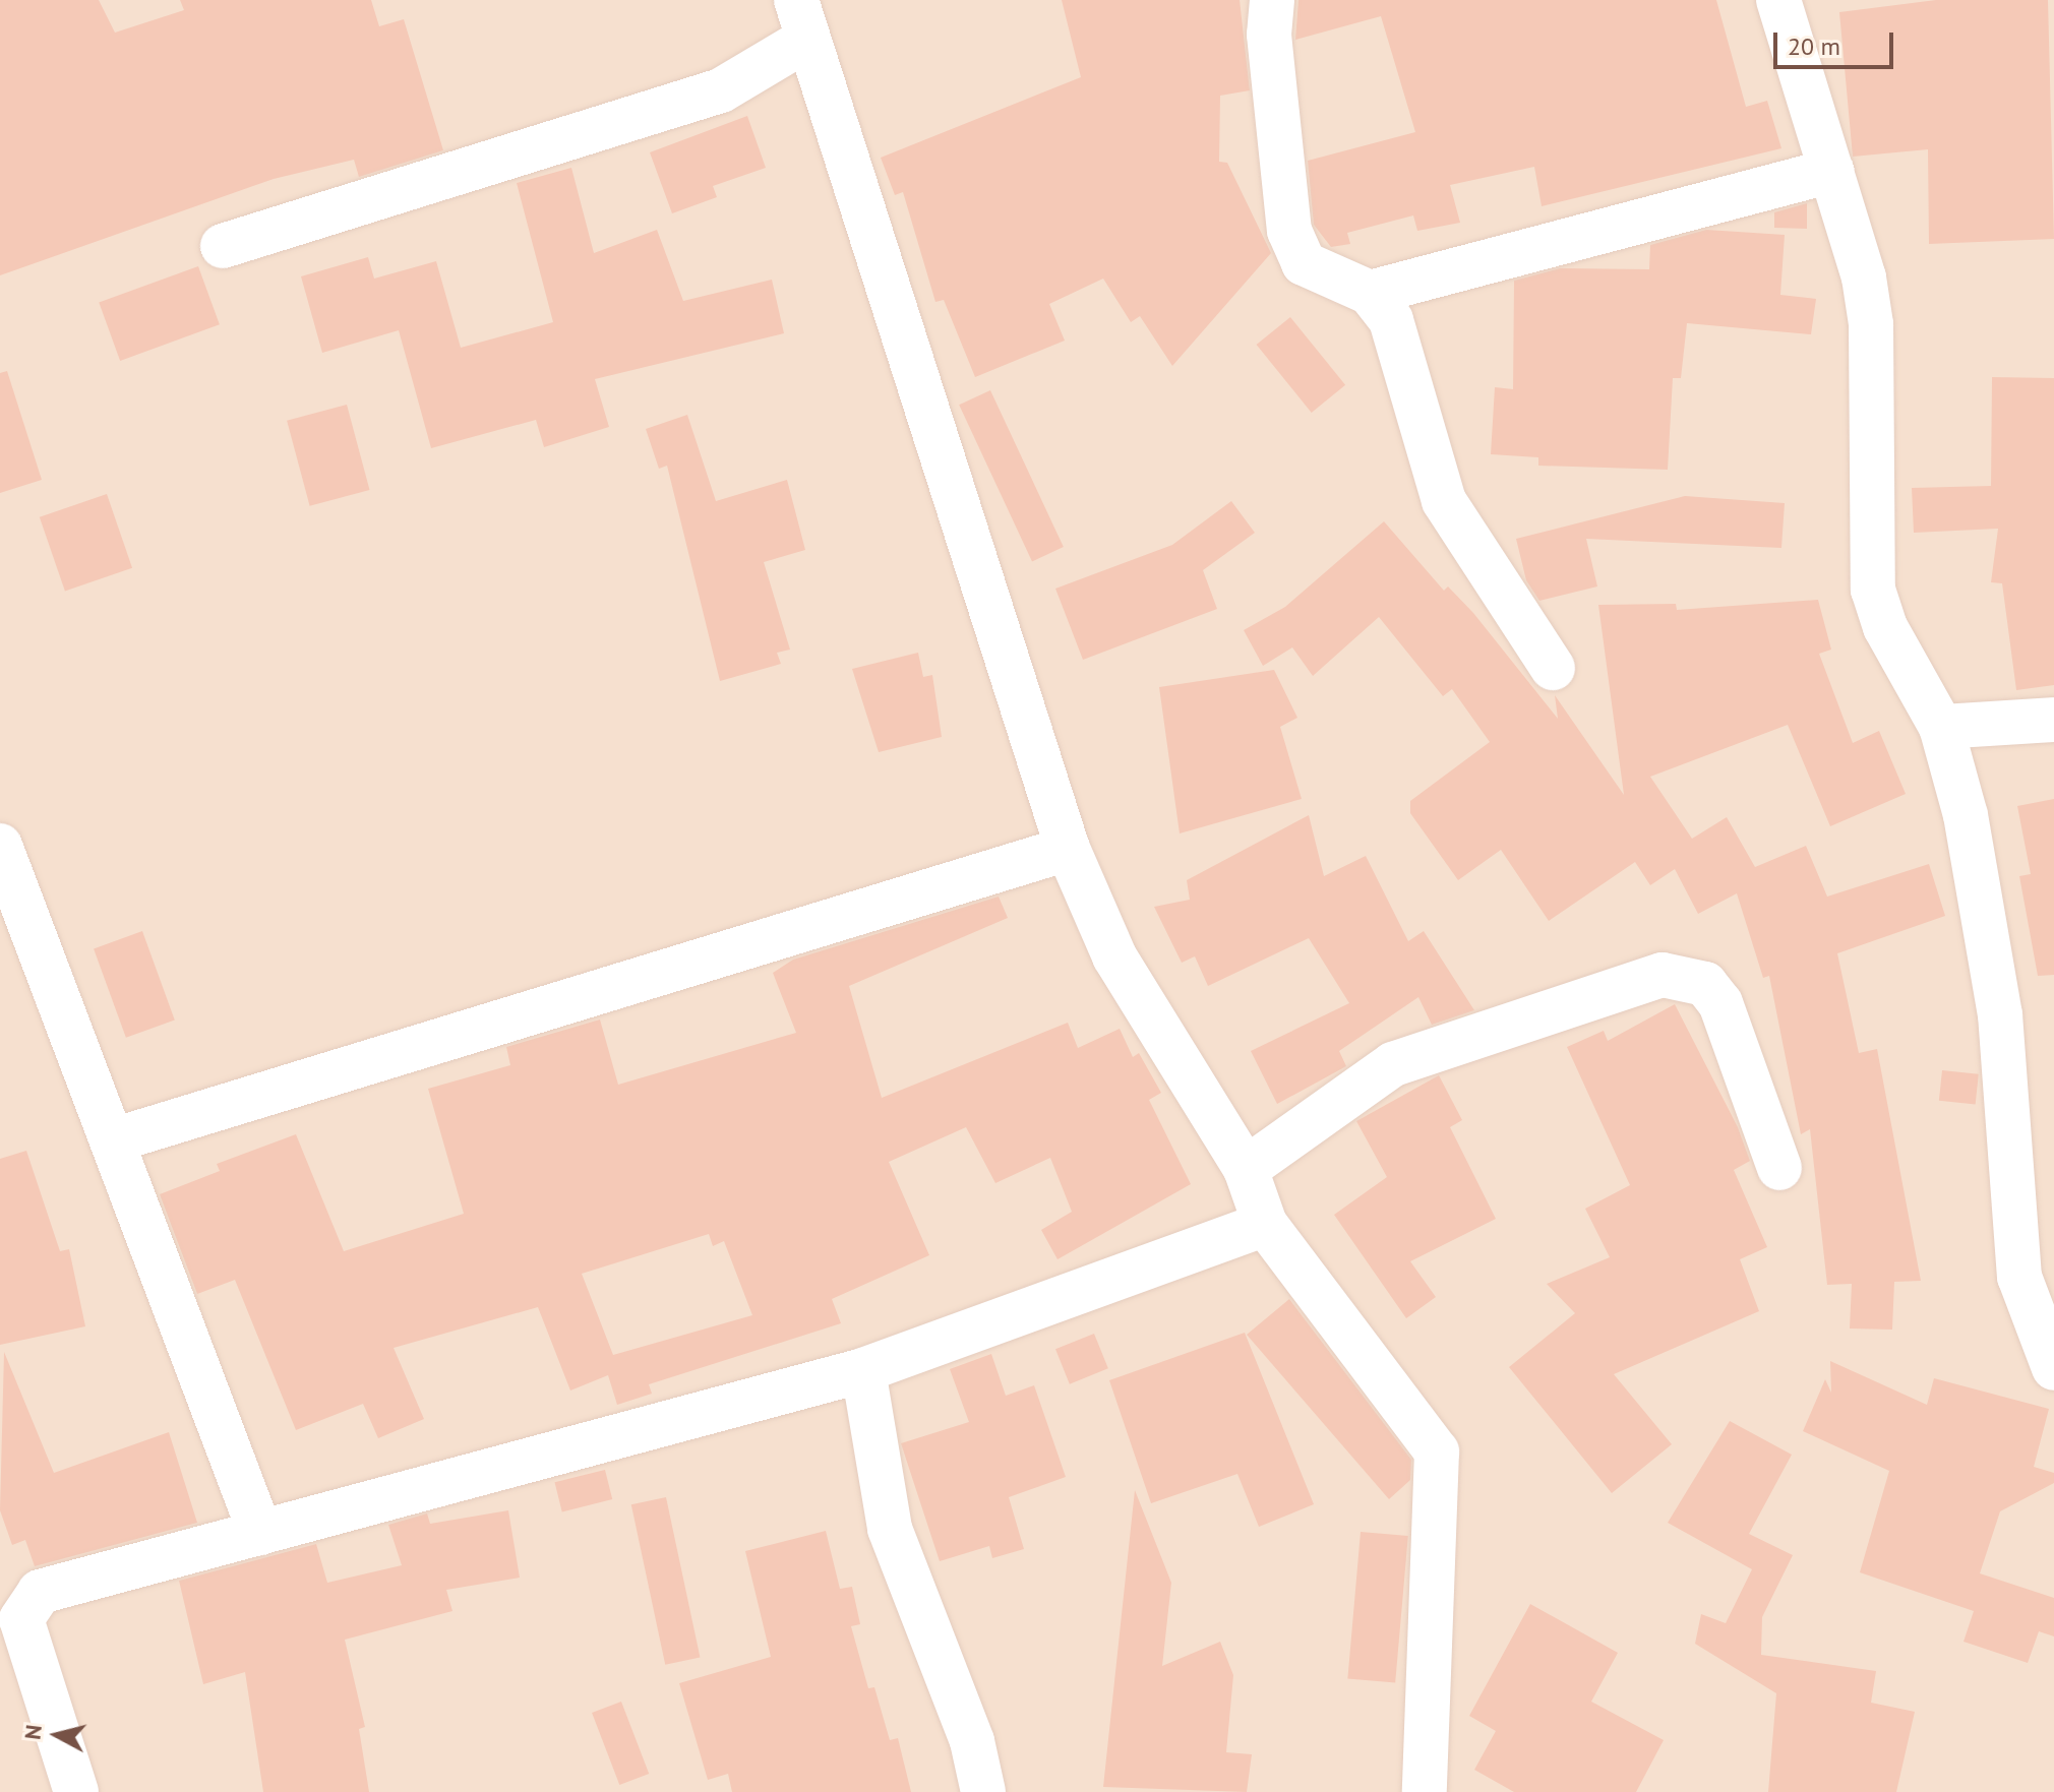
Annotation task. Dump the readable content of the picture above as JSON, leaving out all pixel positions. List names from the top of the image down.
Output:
{
  "scale_bar": "20 m",
  "north": "left"
}
